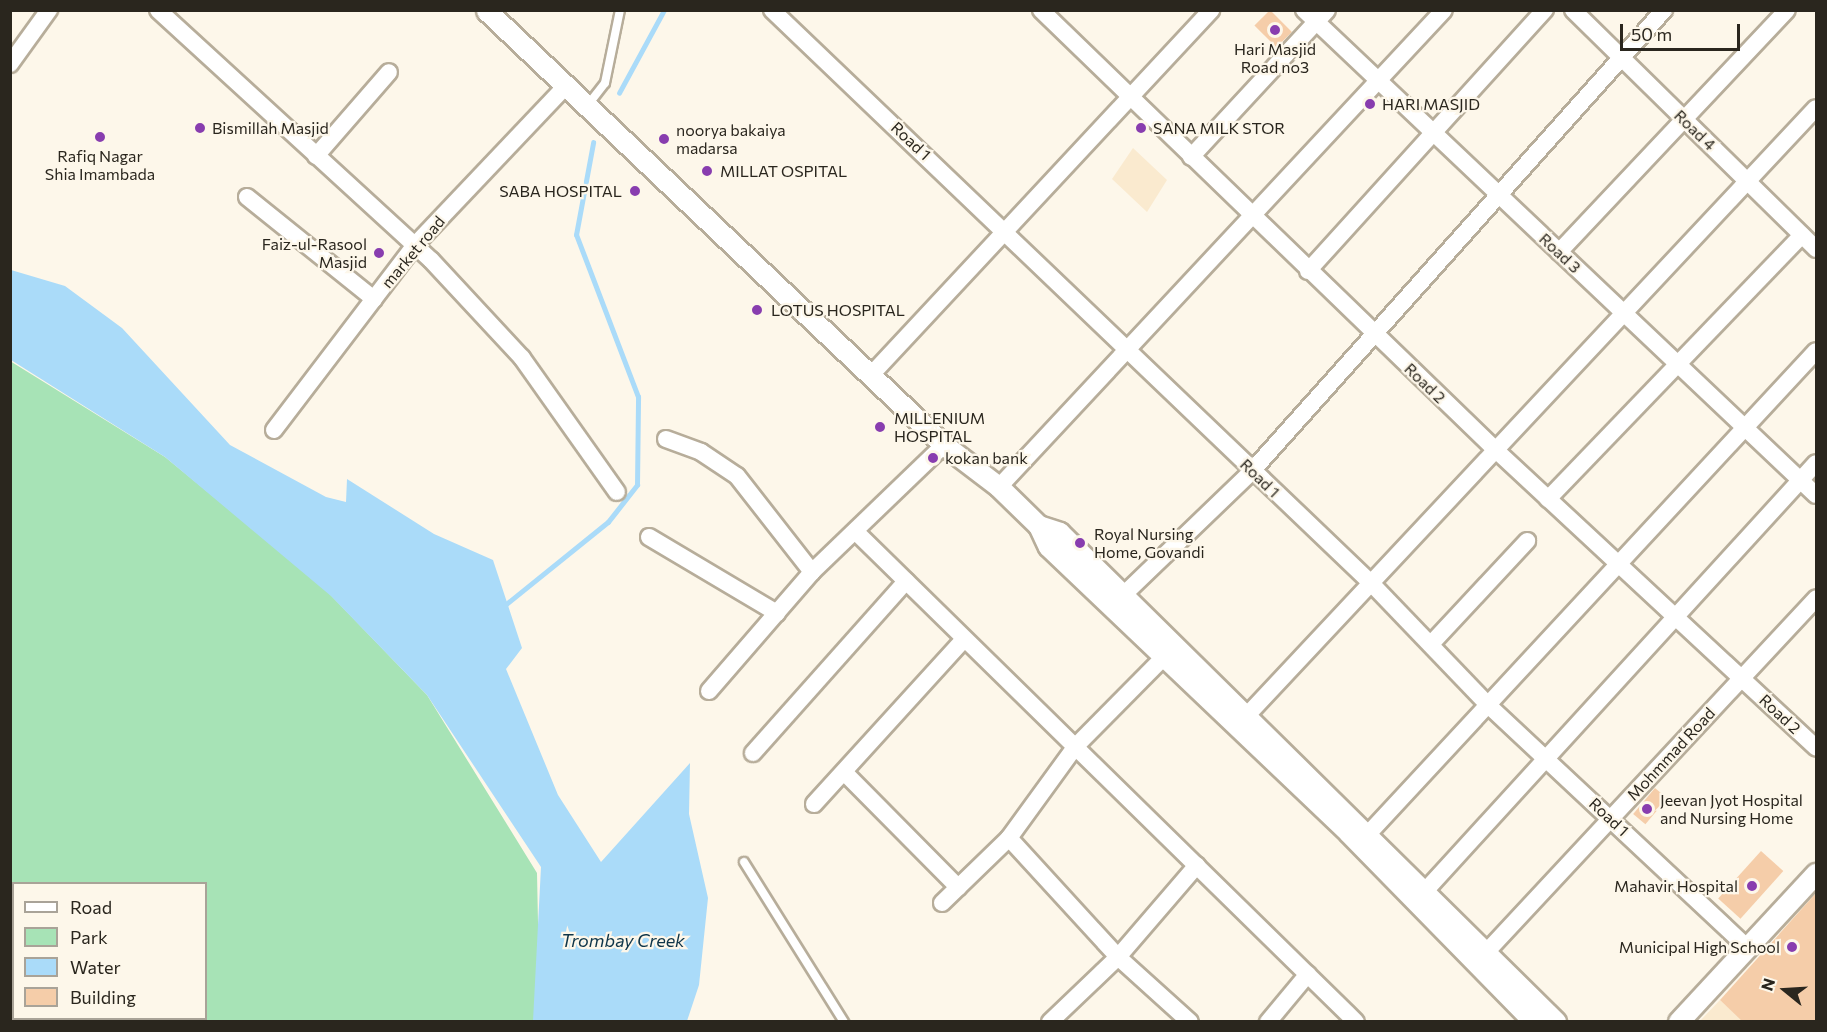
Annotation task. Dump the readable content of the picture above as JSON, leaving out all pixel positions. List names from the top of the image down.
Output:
{
  "streets": {
    "street": [
      "Road 4",
      "Road 1",
      "market road",
      "Road 3",
      "Road 2",
      "Mohmmad Road"
    ]
  },
  "crossings": [
    ["Road 1", "Mohmmad Road"],
    ["Road 2", "Mohmmad Road"]
  ],
  "water": ["Trombay Creek"],
  "places": [
    "Hari Masjid Road no3",
    "HARI MASJID",
    "Bismillah Masjid",
    "SANA MILK STOR",
    "Rafiq Nagar Shia Imambada",
    "noorya bakaiya madarsa",
    "MILLAT OSPITAL",
    "SABA HOSPITAL",
    "Faiz-ul-Rasool Masjid",
    "LOTUS HOSPITAL",
    "MILLENIUM HOSPITAL",
    "kokan bank",
    "Royal Nursing Home, Govandi",
    "Jeevan Jyot Hospital and Nursing Home",
    "Mahavir Hospital",
    "Municipal High School"
  ],
  "legend": [
    "Road",
    "Park",
    "Water",
    "Building"
  ],
  "scale_bar": "50 m",
  "north": "left"
}
